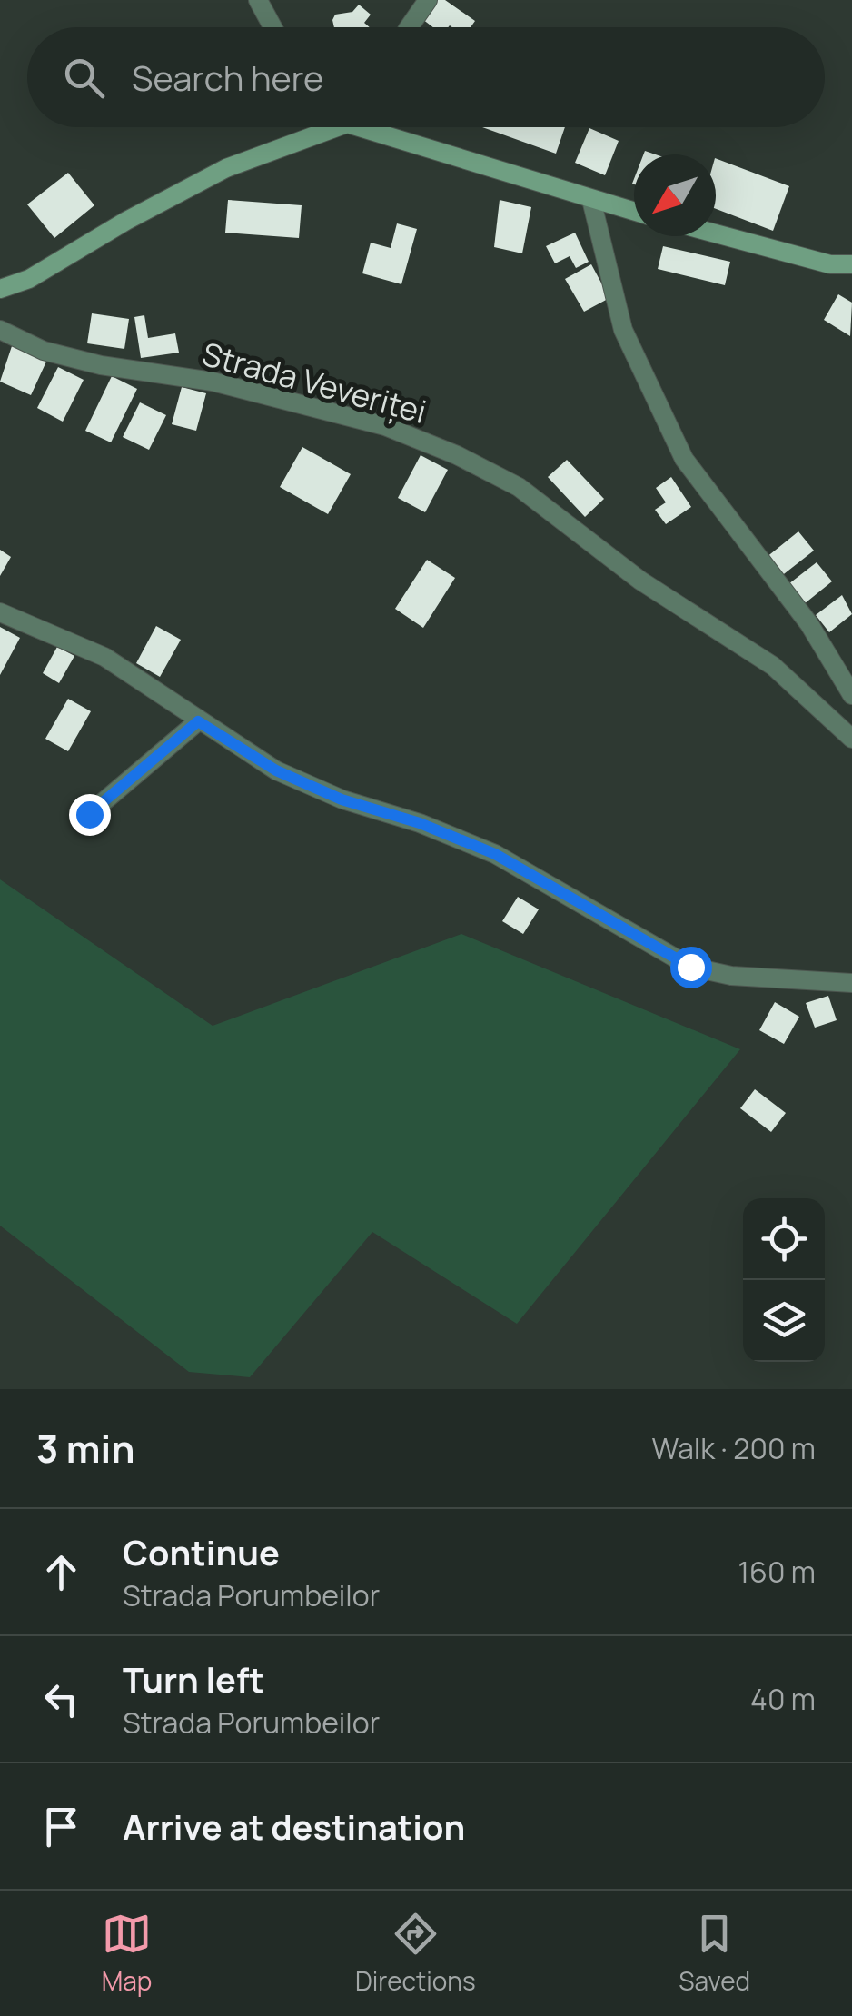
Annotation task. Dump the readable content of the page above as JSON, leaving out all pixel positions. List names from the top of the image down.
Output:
{
  "streets": {
    "street": ["Strada Veveriței"]
  },
  "north": "bottom left",
  "page": {
    "search": "Search here",
    "heading": ["3 min", "Walk · 200 m"],
    "list": [
      ["Continue", "Strada Porumbeilor", "160 m"],
      ["Turn left", "Strada Porumbeilor", "40 m"],
      "Arrive at destination"
    ],
    "nav": ["Map", "Directions", "Saved"]
  }
}
